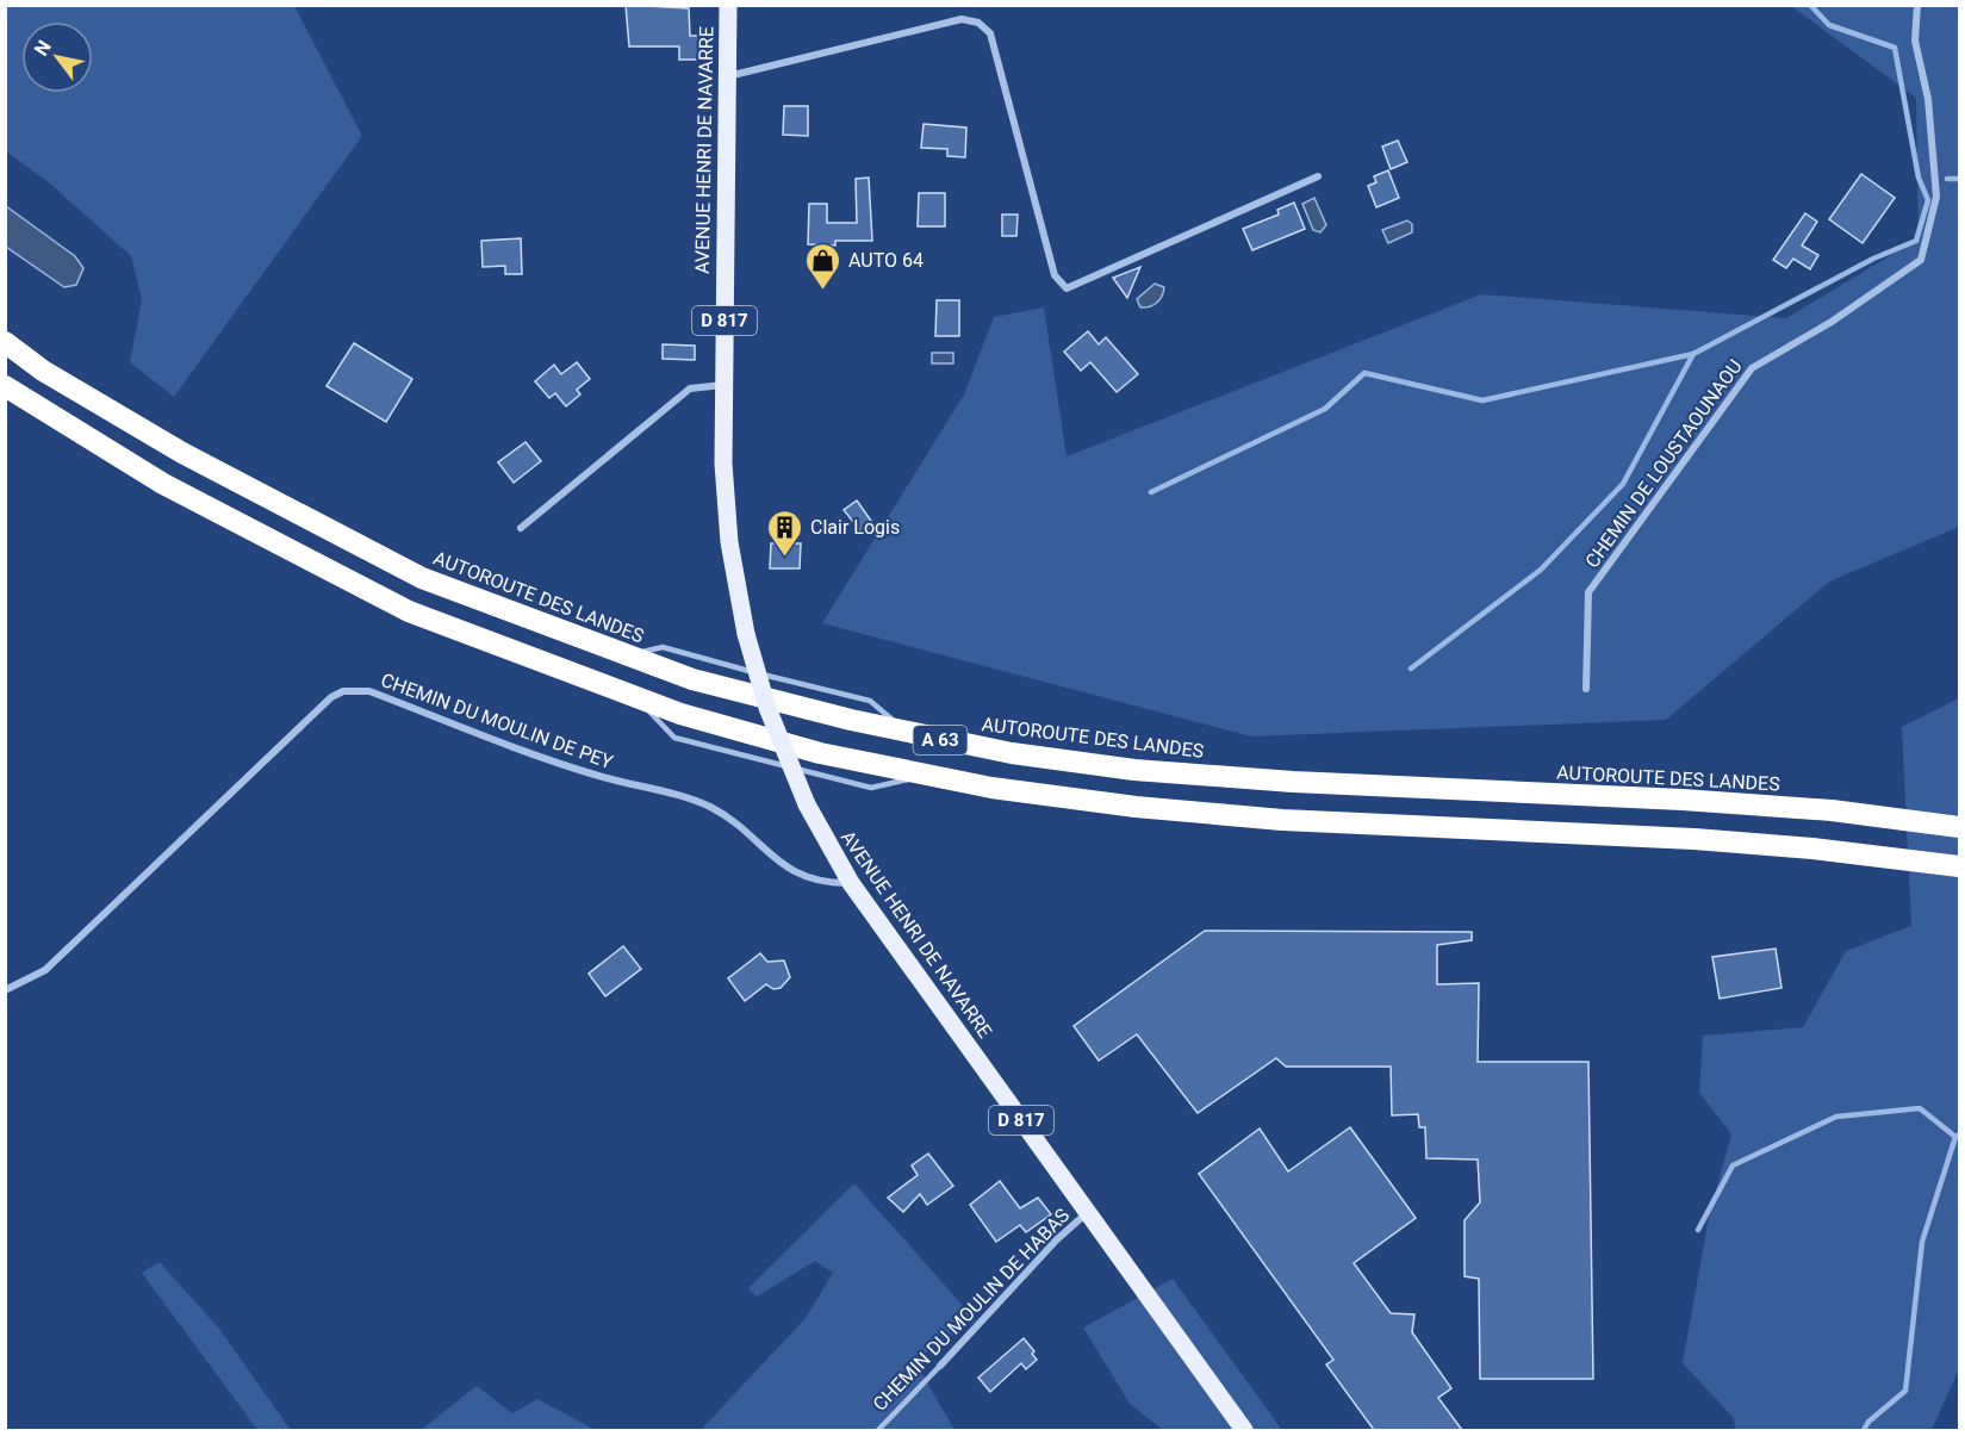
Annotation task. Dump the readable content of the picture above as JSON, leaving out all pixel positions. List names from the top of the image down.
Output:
{
  "streets": {
    "highway": ["AUTOROUTE DES LANDES", "A 63"],
    "main road": ["AVENUE HENRI DE NAVARRE", "D 817"],
    "street": ["CHEMIN DE LOUSTAOUNAOU", "CHEMIN DU MOULIN DE PEY", "CHEMIN DU MOULIN DE HABAS"]
  },
  "crossings": [
    ["AVENUE HENRI DE NAVARRE", "CHEMIN DU MOULIN DE PEY"],
    ["AVENUE HENRI DE NAVARRE", "CHEMIN DU MOULIN DE HABAS"]
  ],
  "places": {
    "shop": ["AUTO 64"],
    "building": ["Clair Logis"]
  },
  "north": "top left"
}
